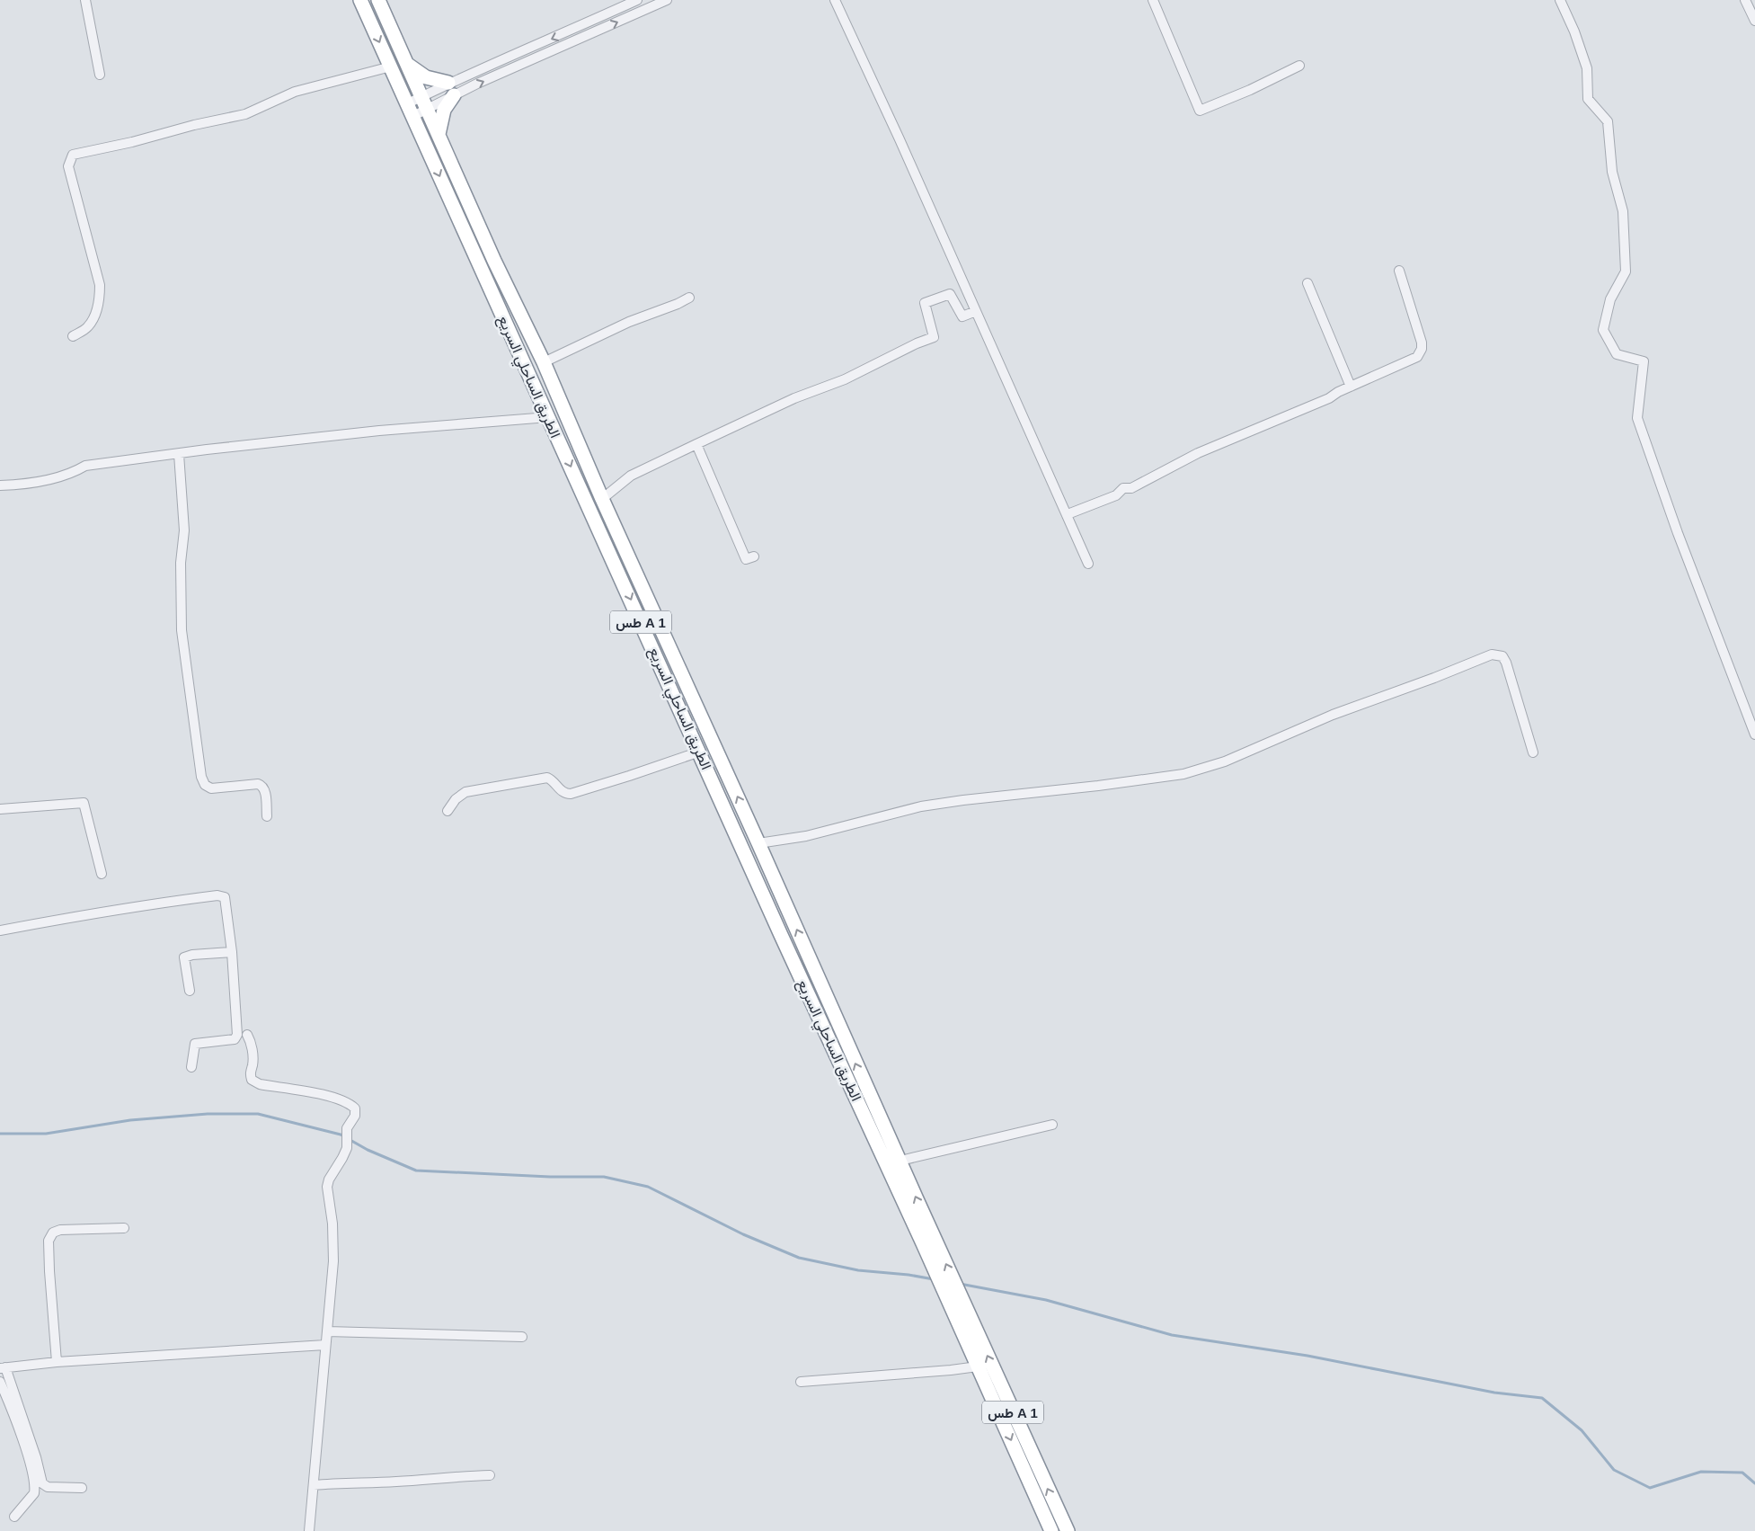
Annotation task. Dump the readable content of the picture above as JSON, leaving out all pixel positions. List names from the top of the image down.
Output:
{
  "streets": {
    "highway": ["الطريق الساحلي السريع", "طس A 1"]
  }
}
